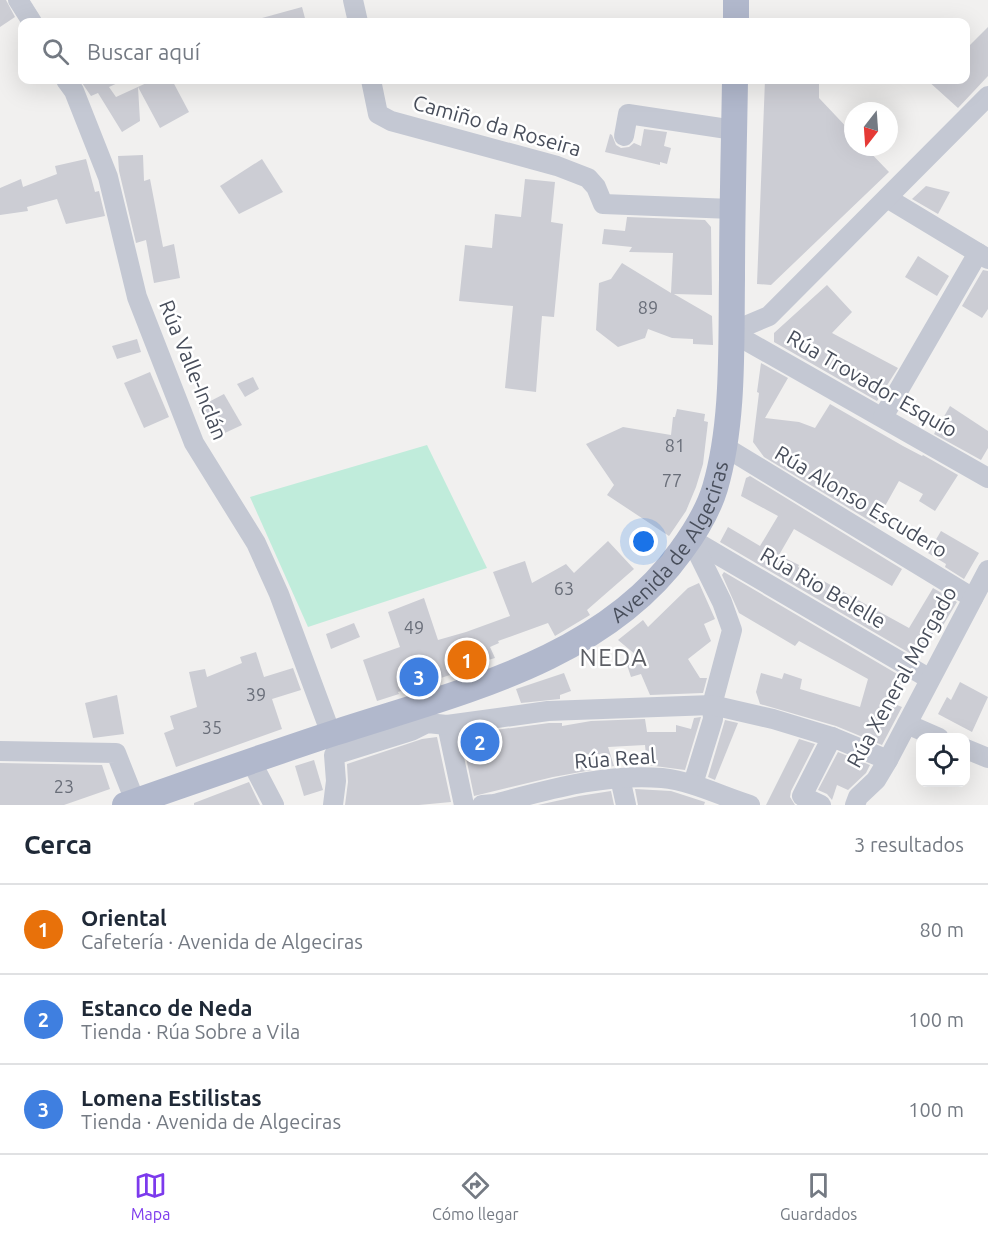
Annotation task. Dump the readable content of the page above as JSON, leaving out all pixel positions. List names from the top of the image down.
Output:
{
  "streets": {
    "main road": ["Avenida de Algeciras"],
    "street": [
      "Camiño da Roseira",
      "Rúa Valle-Inclán",
      "Rúa Trovador Esquío",
      "Rúa Alonso Escudero",
      "Rúa Rio Belelle",
      "Rúa Xeneral Morgado",
      "Rúa Real"
    ]
  },
  "crossings": [
    ["Camiño da Roseira", "Avenida de Algeciras"],
    ["Rúa Valle-Inclán", "Avenida de Algeciras"],
    ["Rúa Trovador Esquío", "Avenida de Algeciras"],
    ["Rúa Alonso Escudero", "Avenida de Algeciras"],
    ["Rúa Alonso Escudero", "Rúa Xeneral Morgado"],
    ["Avenida de Algeciras", "Rúa Rio Belelle"],
    ["Rúa Rio Belelle", "Rúa Xeneral Morgado"]
  ],
  "districts": ["NEDA"],
  "house_numbers": [
    "89",
    "81",
    "77",
    "63",
    "49",
    "39",
    "35",
    "23"
  ],
  "north": "bottom",
  "page": {
    "search": "Buscar aquí",
    "pins": ["1", "3", "2"],
    "heading": ["Cerca", "3 resultados"],
    "list": [
      {
        "mark": "1",
        "name": "Oriental",
        "note": "Cafetería · Avenida de Algeciras",
        "value": "80 m"
      },
      {
        "mark": "2",
        "name": "Estanco de Neda",
        "note": "Tienda · Rúa Sobre a Vila",
        "value": "100 m"
      },
      {
        "mark": "3",
        "name": "Lomena Estilistas",
        "note": "Tienda · Avenida de Algeciras",
        "value": "100 m"
      }
    ],
    "nav": ["Mapa", "Cómo llegar", "Guardados"]
  }
}
